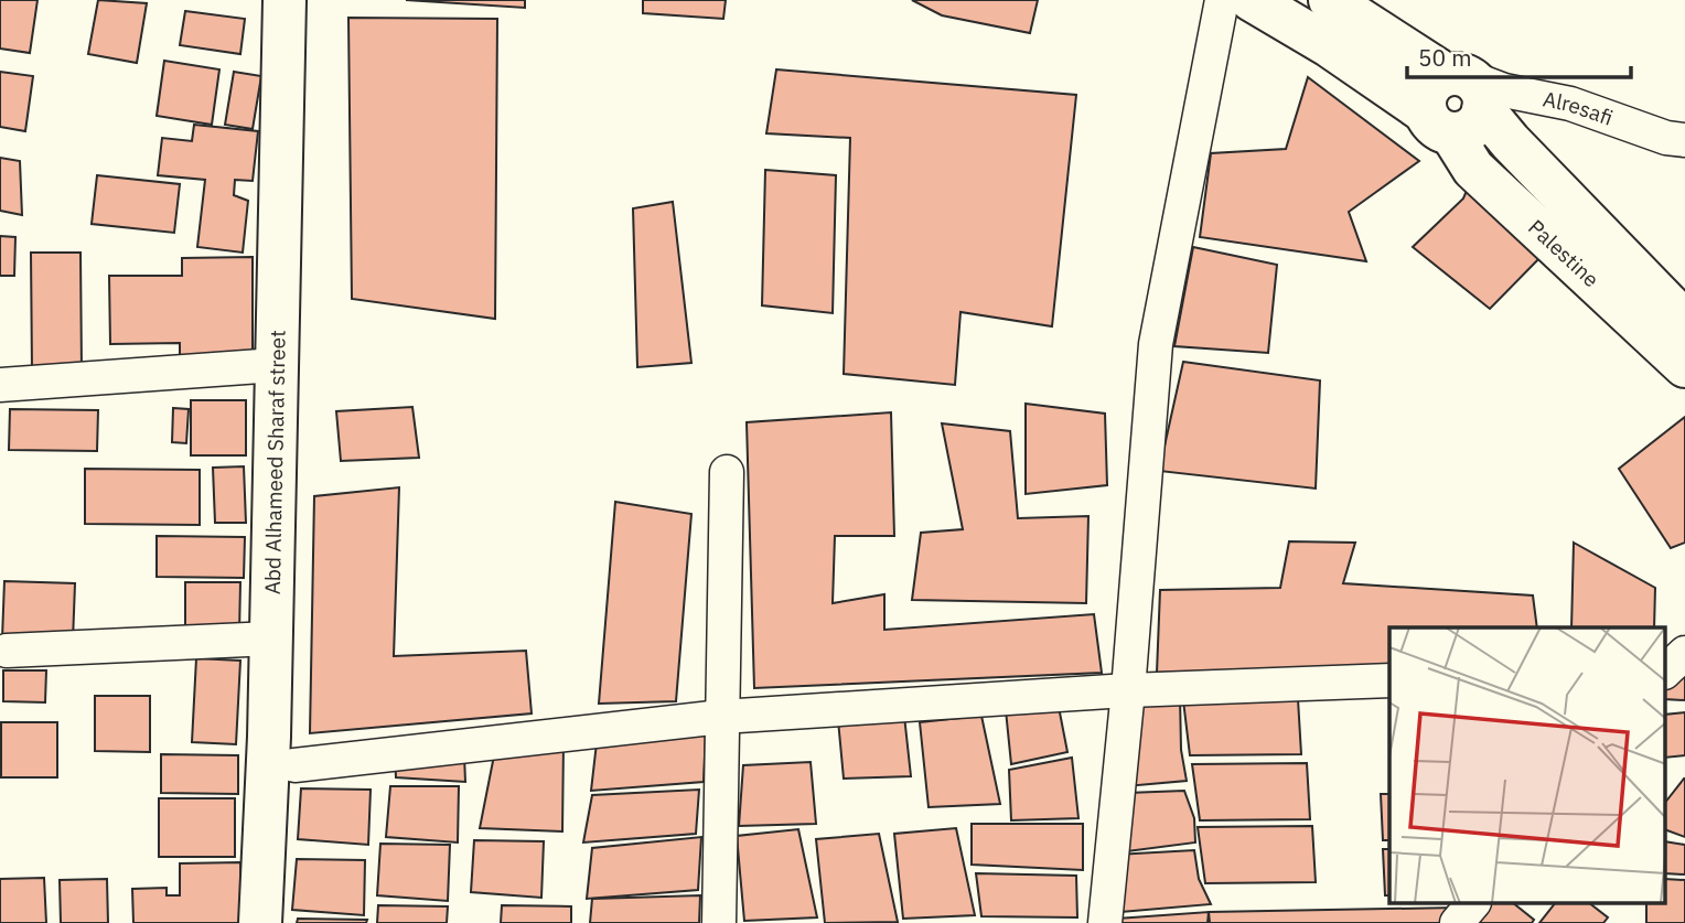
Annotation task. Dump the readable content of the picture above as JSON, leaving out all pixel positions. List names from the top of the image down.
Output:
{
  "streets": {
    "main road": ["Palestine", "Abd Alhameed Sharaf street"],
    "street": ["Alresafi"]
  },
  "crossings": [
    ["Alresafi", "Palestine"]
  ],
  "scale_bar": "50 m"
}
